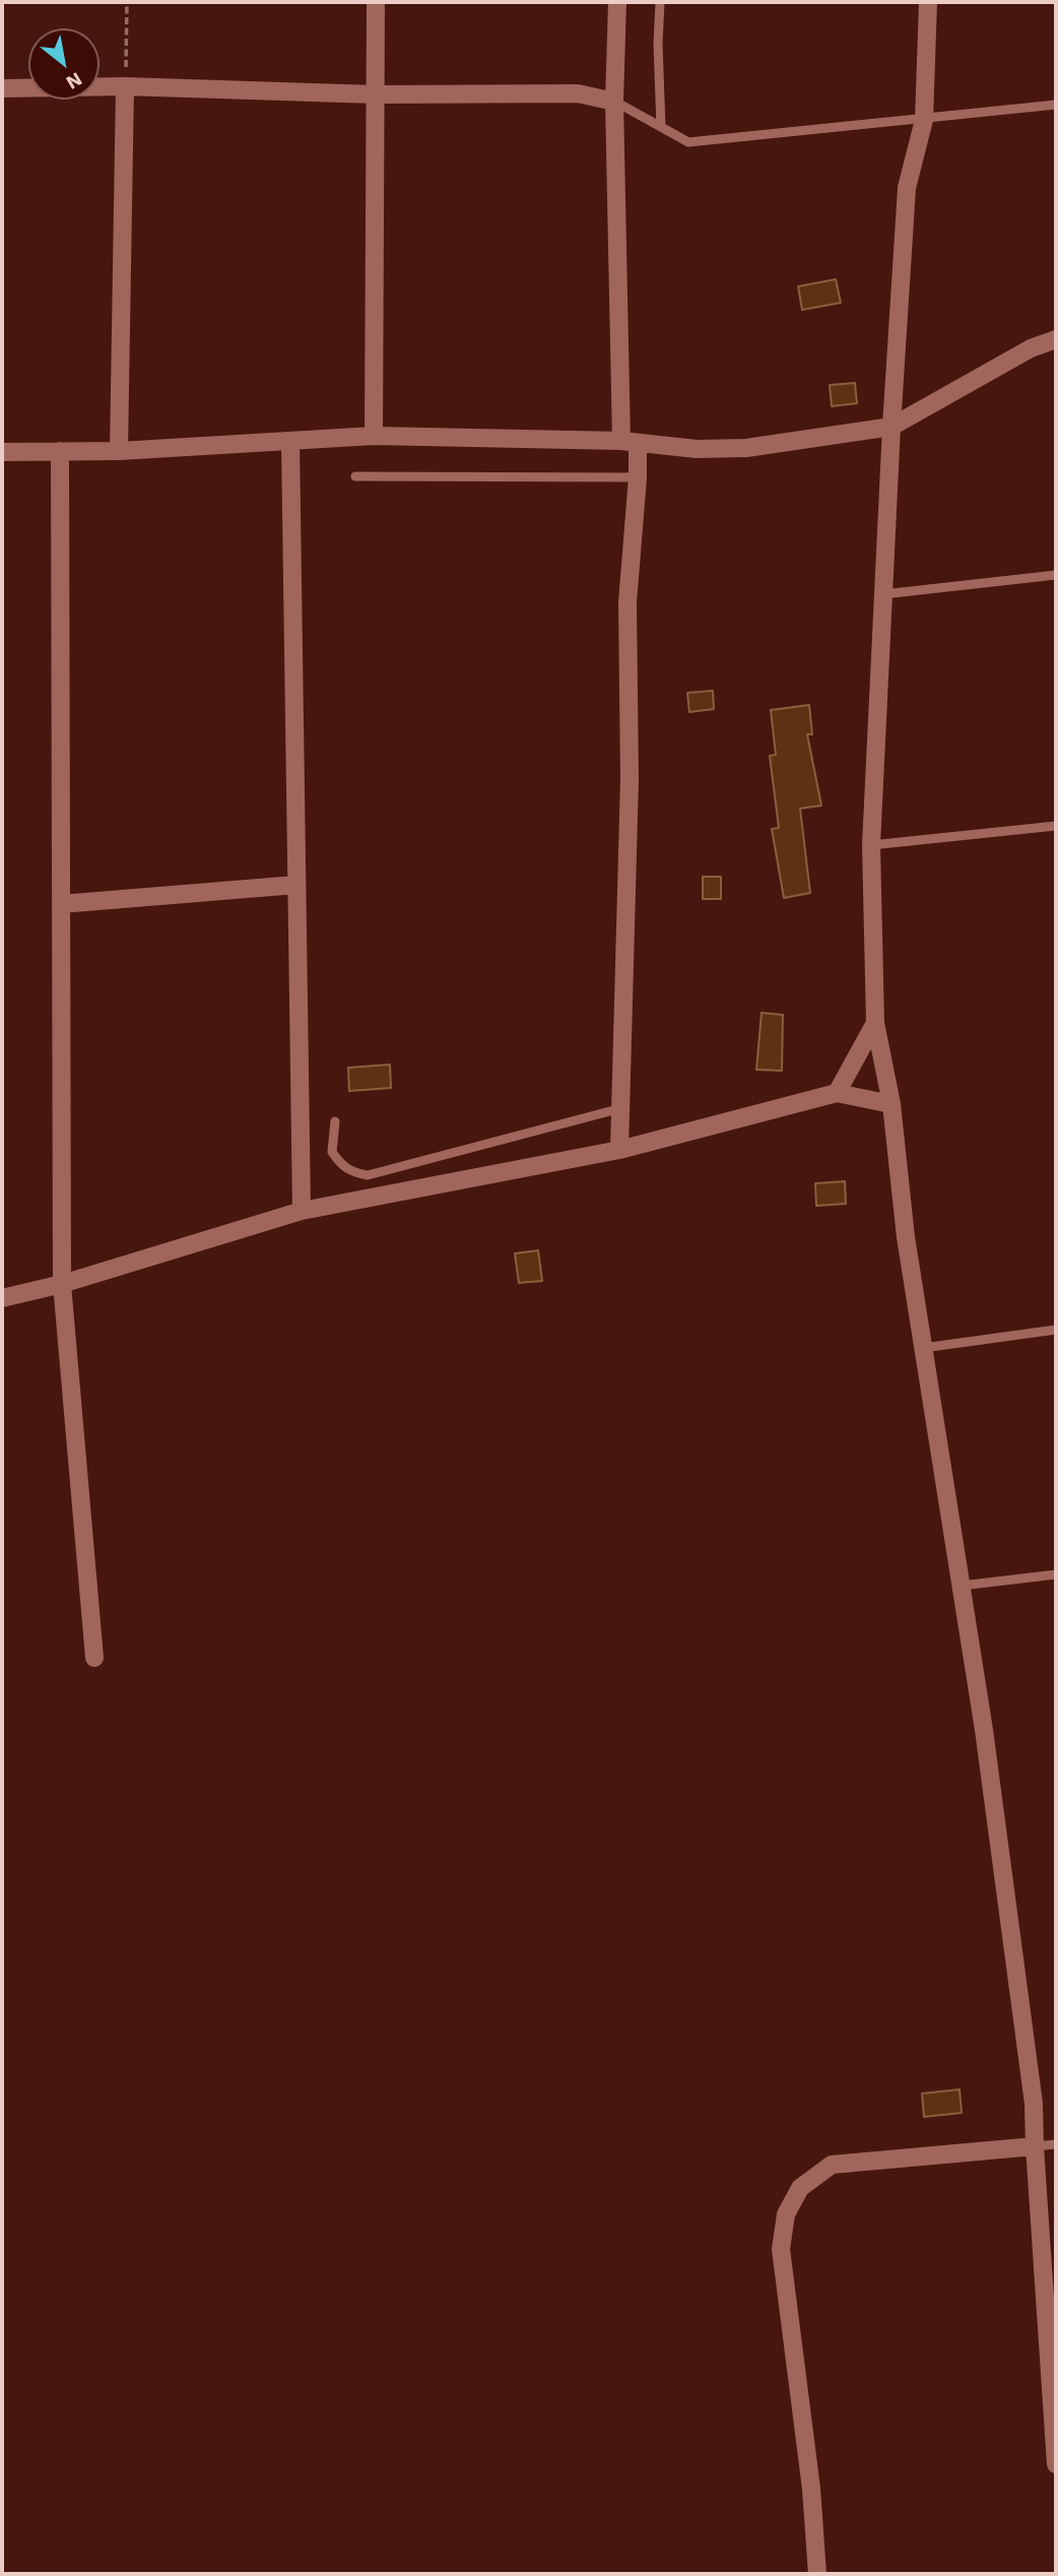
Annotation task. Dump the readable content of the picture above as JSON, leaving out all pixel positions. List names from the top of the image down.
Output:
{
  "north": "bottom right"
}
